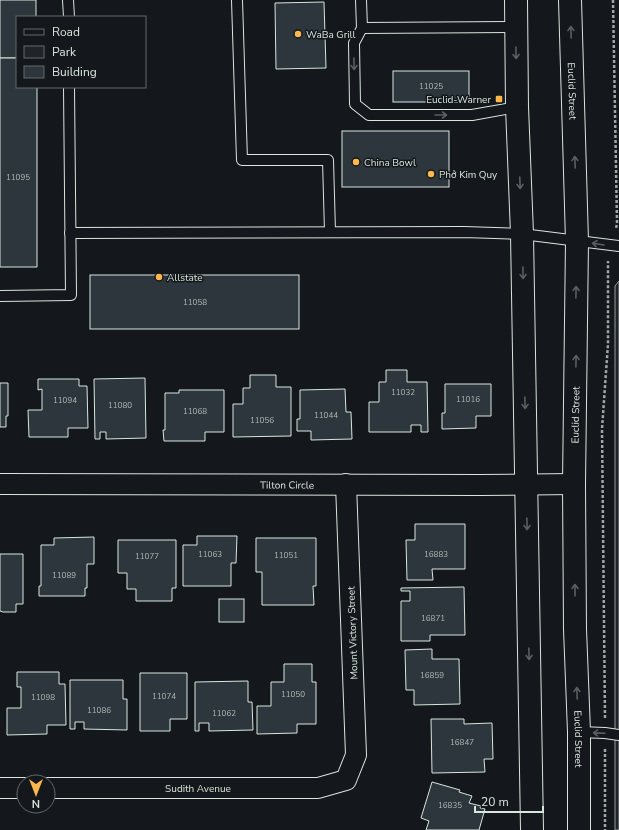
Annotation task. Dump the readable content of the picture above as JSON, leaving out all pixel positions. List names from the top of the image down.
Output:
{
  "streets": {
    "main road": ["Euclid Street"],
    "street": ["Tilton Circle", "Mount Victory Street", "Sudith Avenue"]
  },
  "crossings": [
    ["Euclid Street", "Tilton Circle"],
    ["Tilton Circle", "Mount Victory Street"],
    ["Mount Victory Street", "Sudith Avenue"]
  ],
  "places": {
    "other": [
      "WaBa Grill",
      "China Bowl",
      "Phở Kim Quy",
      "Allstate"
    ],
    "transit": ["Euclid-Warner"]
  },
  "house_numbers": [
    "11025",
    "11095",
    "11058",
    "11032",
    "11016",
    "11094",
    "11080",
    "11068",
    "11044",
    "11056",
    "11063",
    "16883",
    "11051",
    "11077",
    "11089",
    "16871",
    "16859",
    "11050",
    "11074",
    "11098",
    "11086",
    "11062",
    "16847",
    "16835"
  ],
  "legend": ["Road", "Park", "Building"],
  "scale_bar": "20 m",
  "north": "bottom"
}
